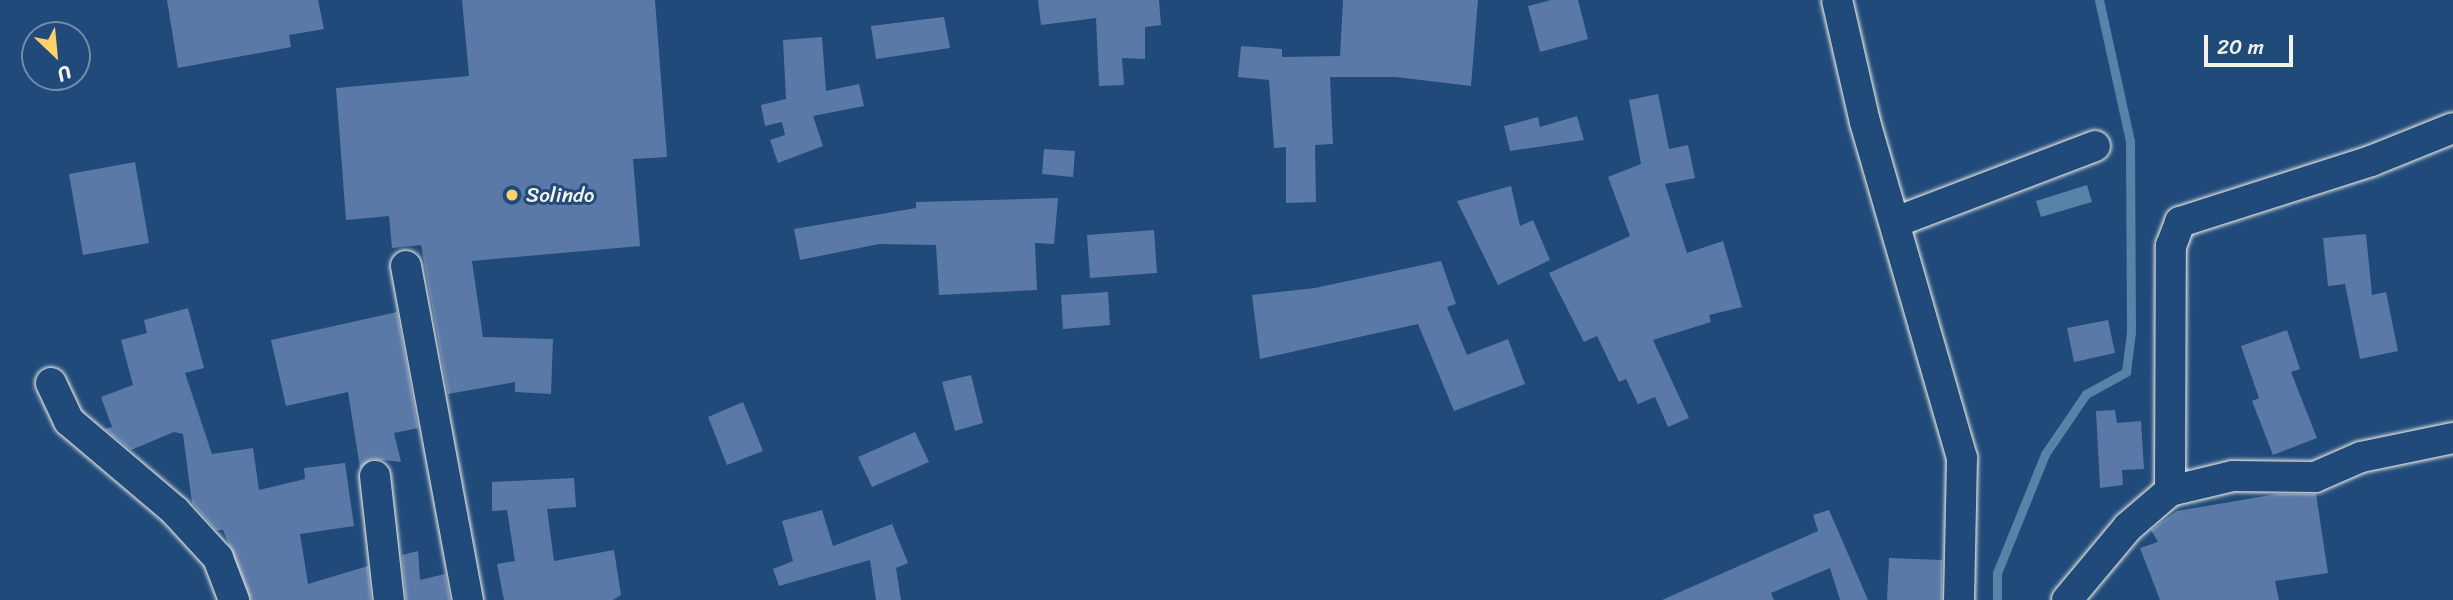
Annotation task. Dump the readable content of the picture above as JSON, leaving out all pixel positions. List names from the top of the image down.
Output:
{
  "places": ["Solindo"],
  "scale_bar": "20 m",
  "north": "bottom right"
}
